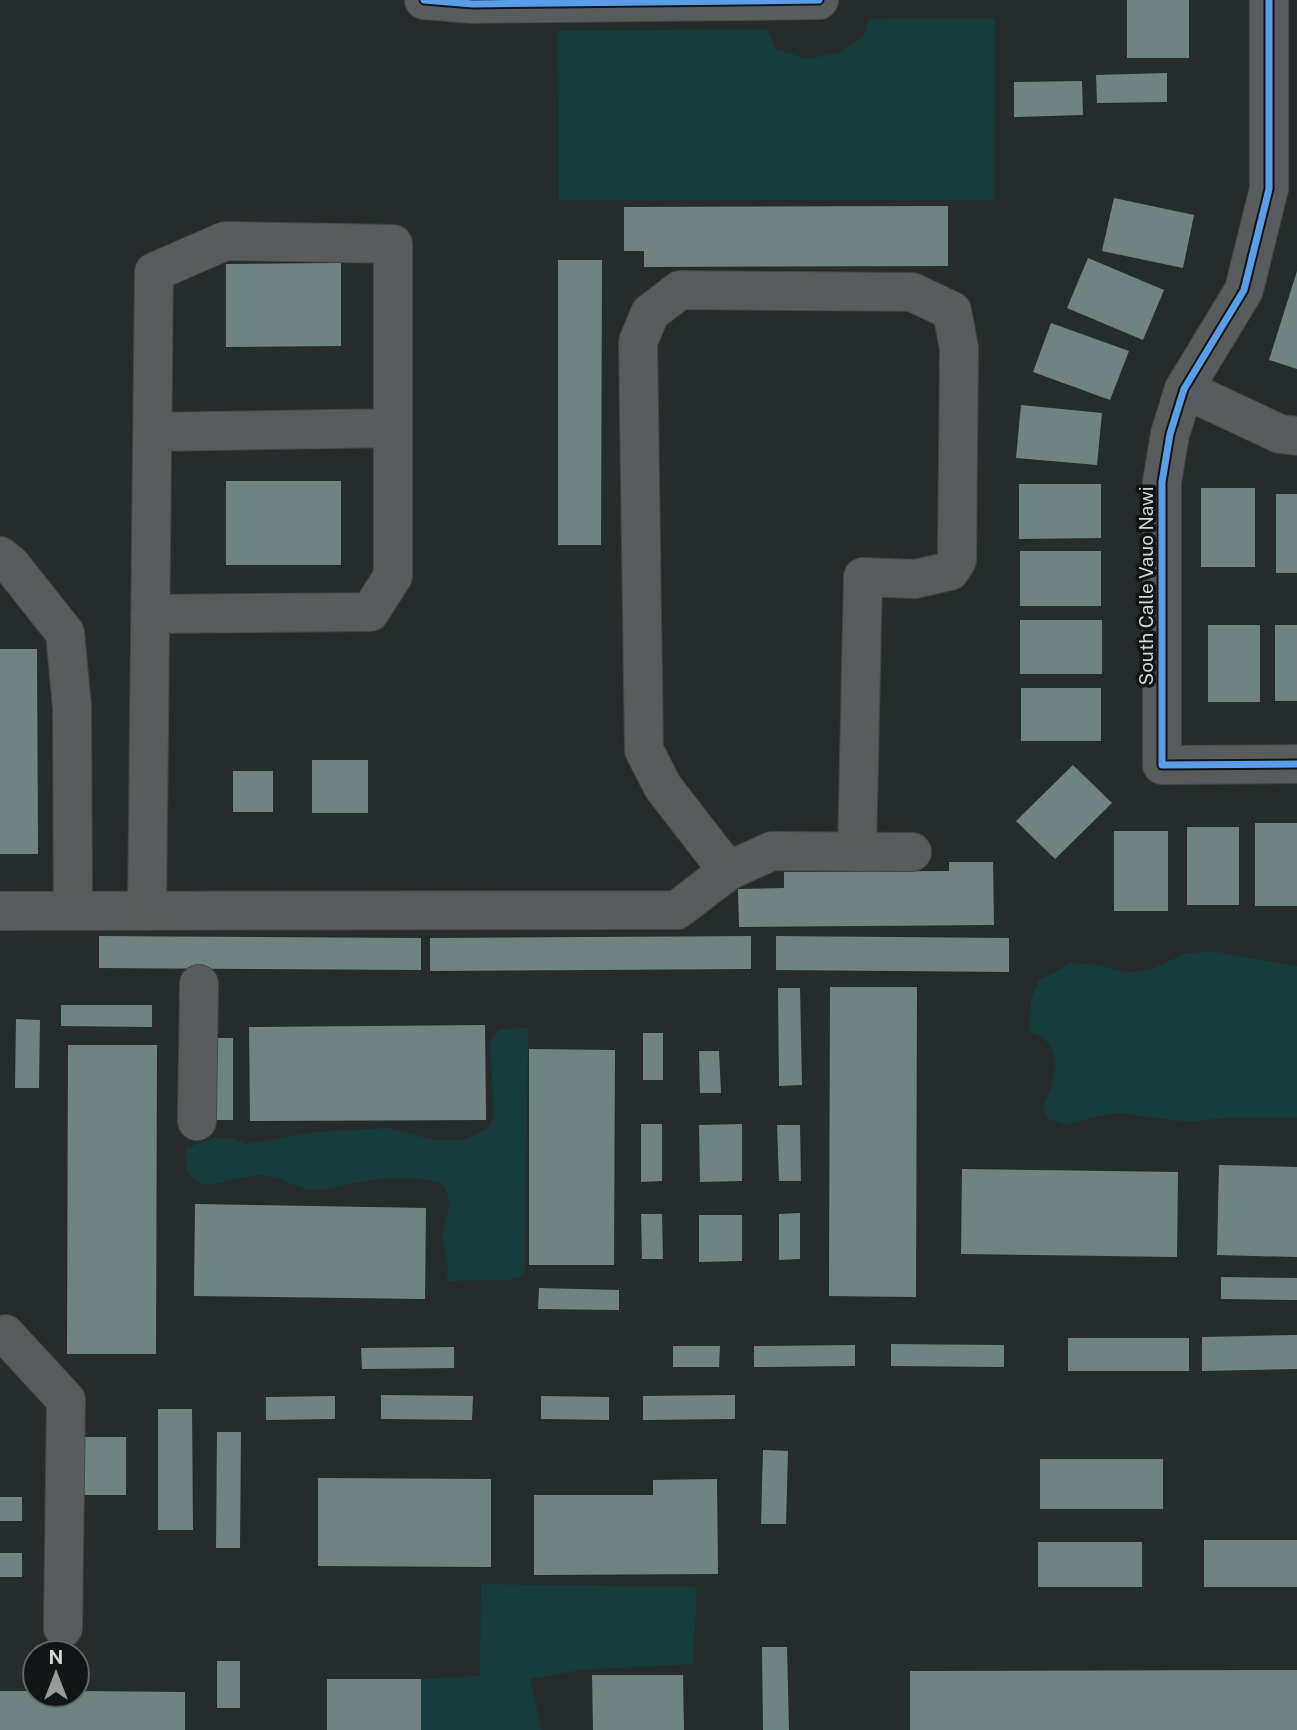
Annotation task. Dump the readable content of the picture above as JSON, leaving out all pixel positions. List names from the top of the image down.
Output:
{
  "streets": {
    "street": ["South Calle Vauo Nawi"]
  },
  "north": "top"
}
